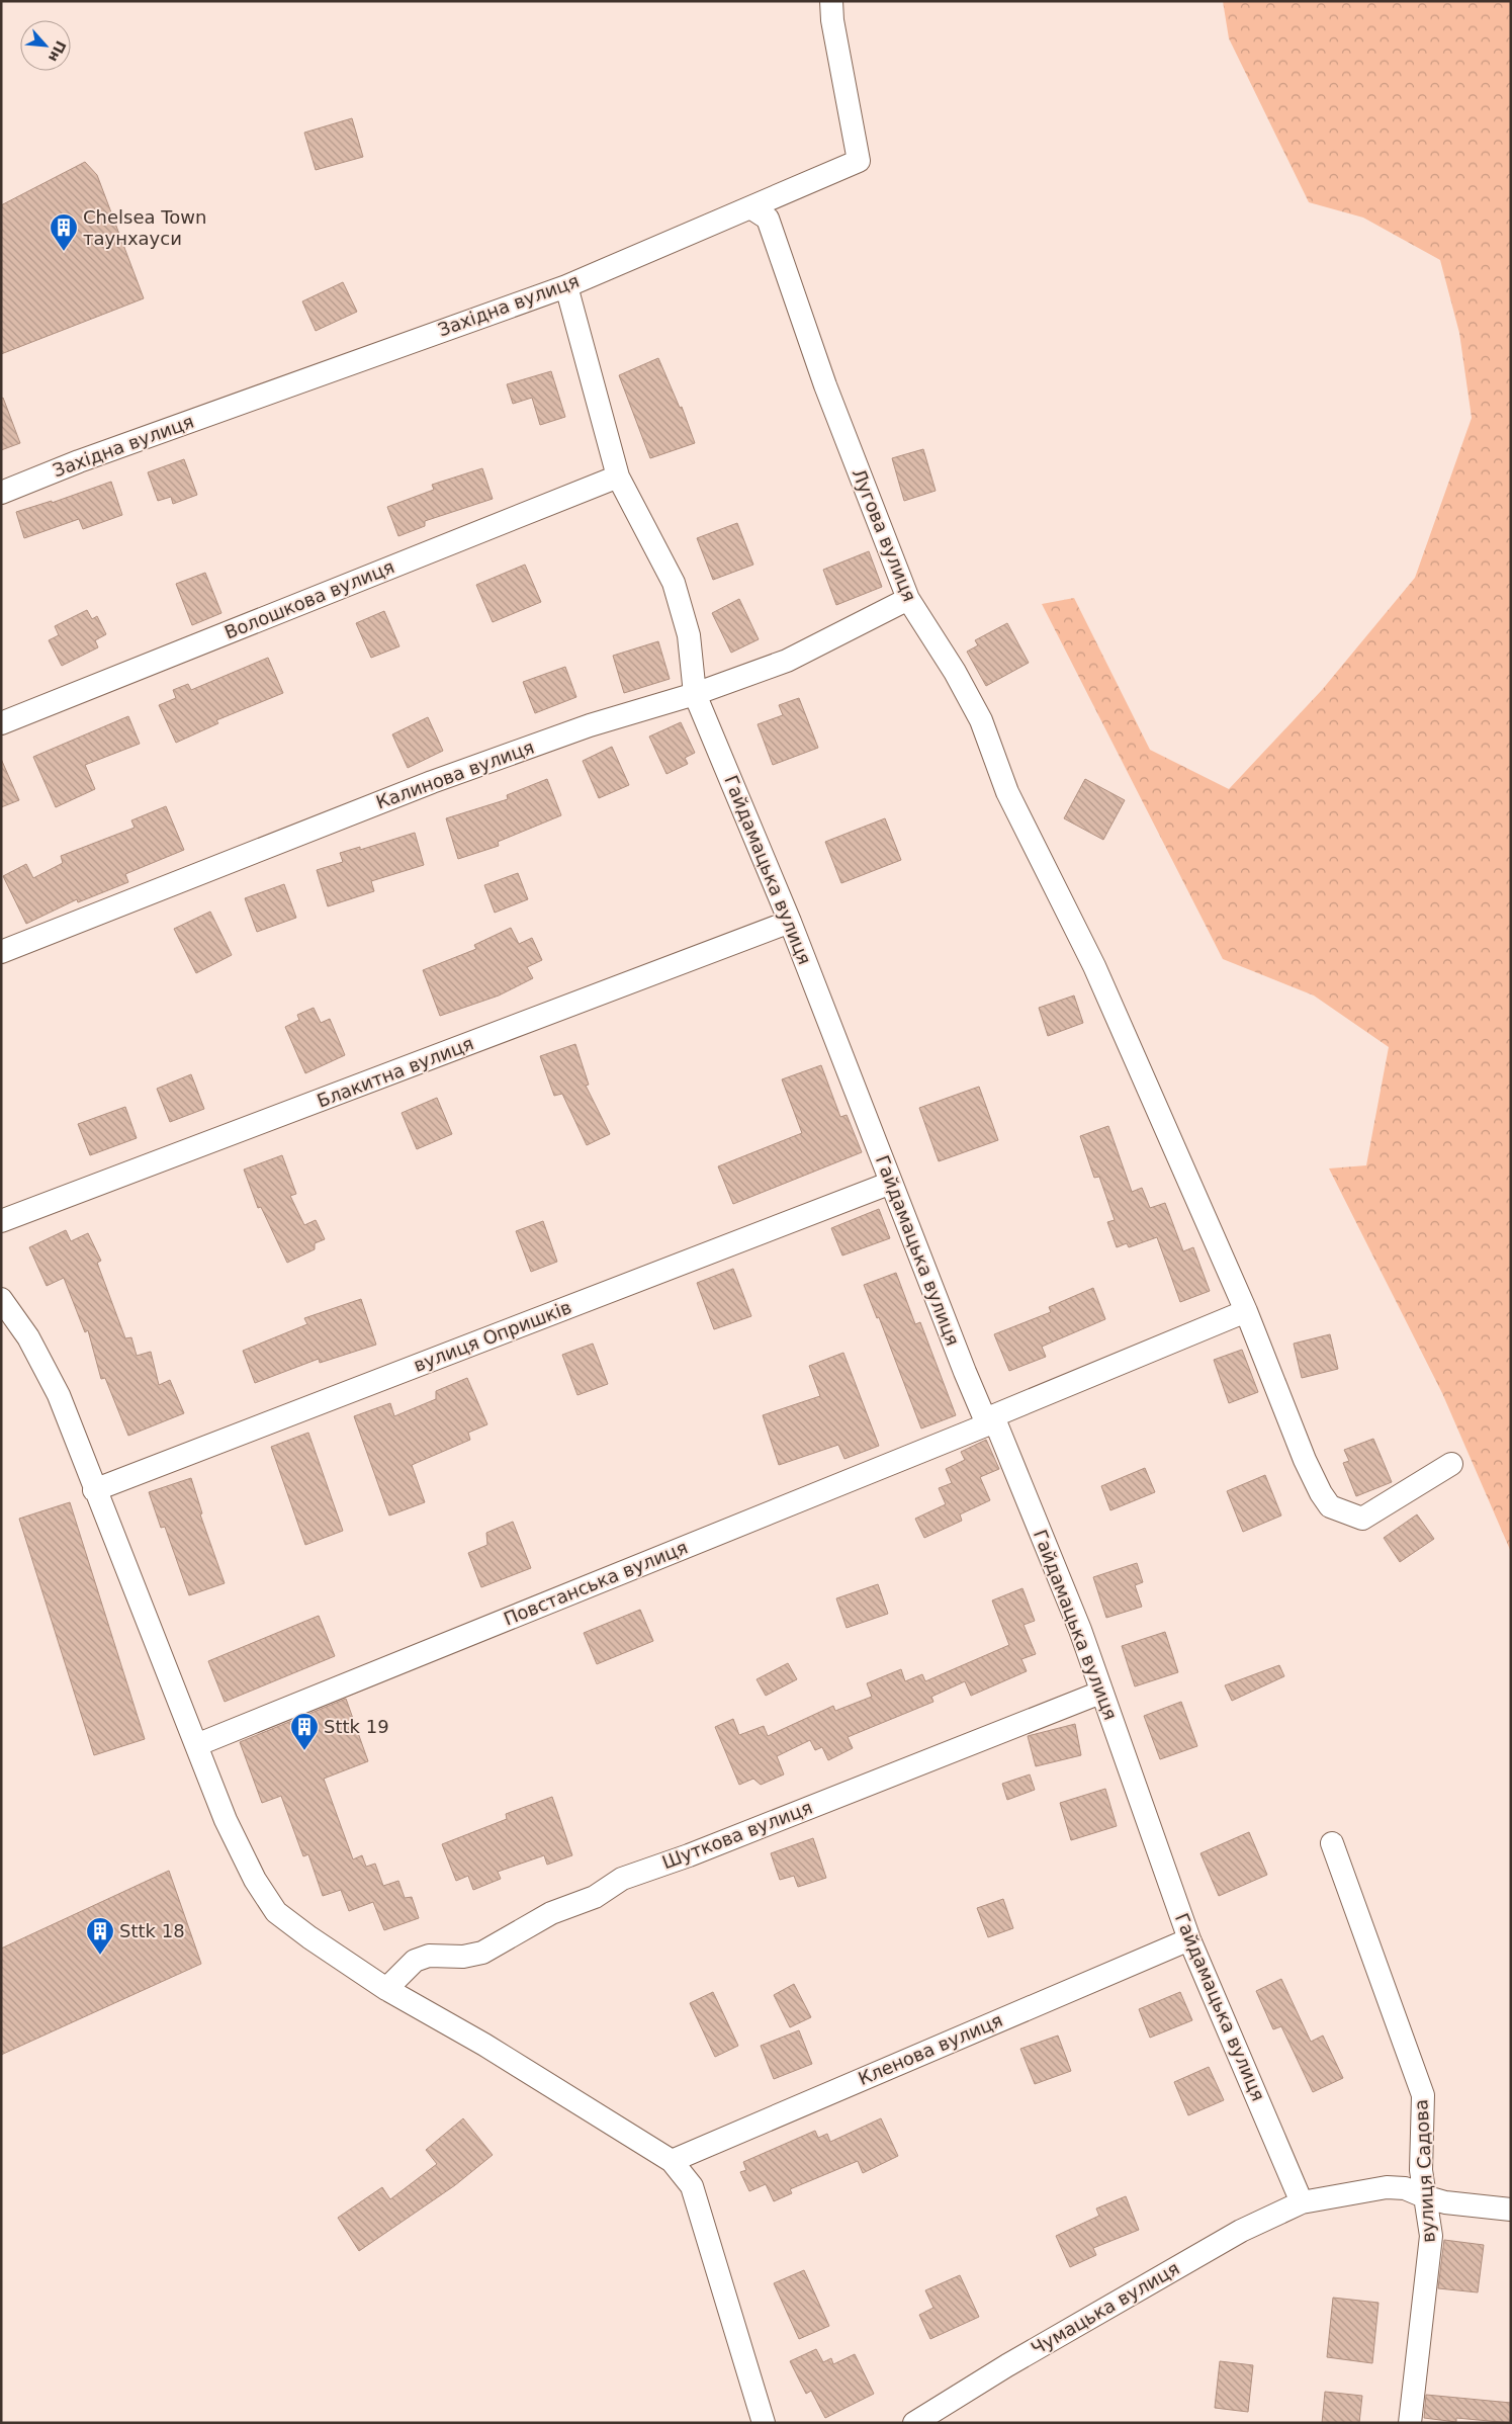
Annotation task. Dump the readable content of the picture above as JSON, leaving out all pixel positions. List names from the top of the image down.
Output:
{
  "streets": {
    "street": [
      "Західна вулиця",
      "Лугова вулиця",
      "Волошкова вулиця",
      "Калинова вулиця",
      "Гайдамацька вулиця",
      "Блакитна вулиця",
      "вулиця Опришків",
      "Повстанська вулиця",
      "Шуткова вулиця",
      "Кленова вулиця",
      "вулиця Садова",
      "Чумацька вулиця"
    ]
  },
  "crossings": [
    ["Західна вулиця", "Лугова вулиця"],
    ["Західна вулиця", "Гайдамацька вулиця"],
    ["Лугова вулиця", "Калинова вулиця"],
    ["Лугова вулиця", "Повстанська вулиця"],
    ["Волошкова вулиця", "Гайдамацька вулиця"],
    ["Калинова вулиця", "Гайдамацька вулиця"],
    ["Гайдамацька вулиця", "Блакитна вулиця"],
    ["Гайдамацька вулиця", "вулиця Опришків"],
    ["Гайдамацька вулиця", "Повстанська вулиця"],
    ["Гайдамацька вулиця", "Шуткова вулиця"],
    ["Гайдамацька вулиця", "Кленова вулиця"],
    ["Гайдамацька вулиця", "Чумацька вулиця"],
    ["вулиця Садова", "Чумацька вулиця"]
  ],
  "places": {
    "building": ["Chelsea Town таунхауси", "Sttk 19", "Sttk 18"]
  },
  "north": "bottom right"
}
